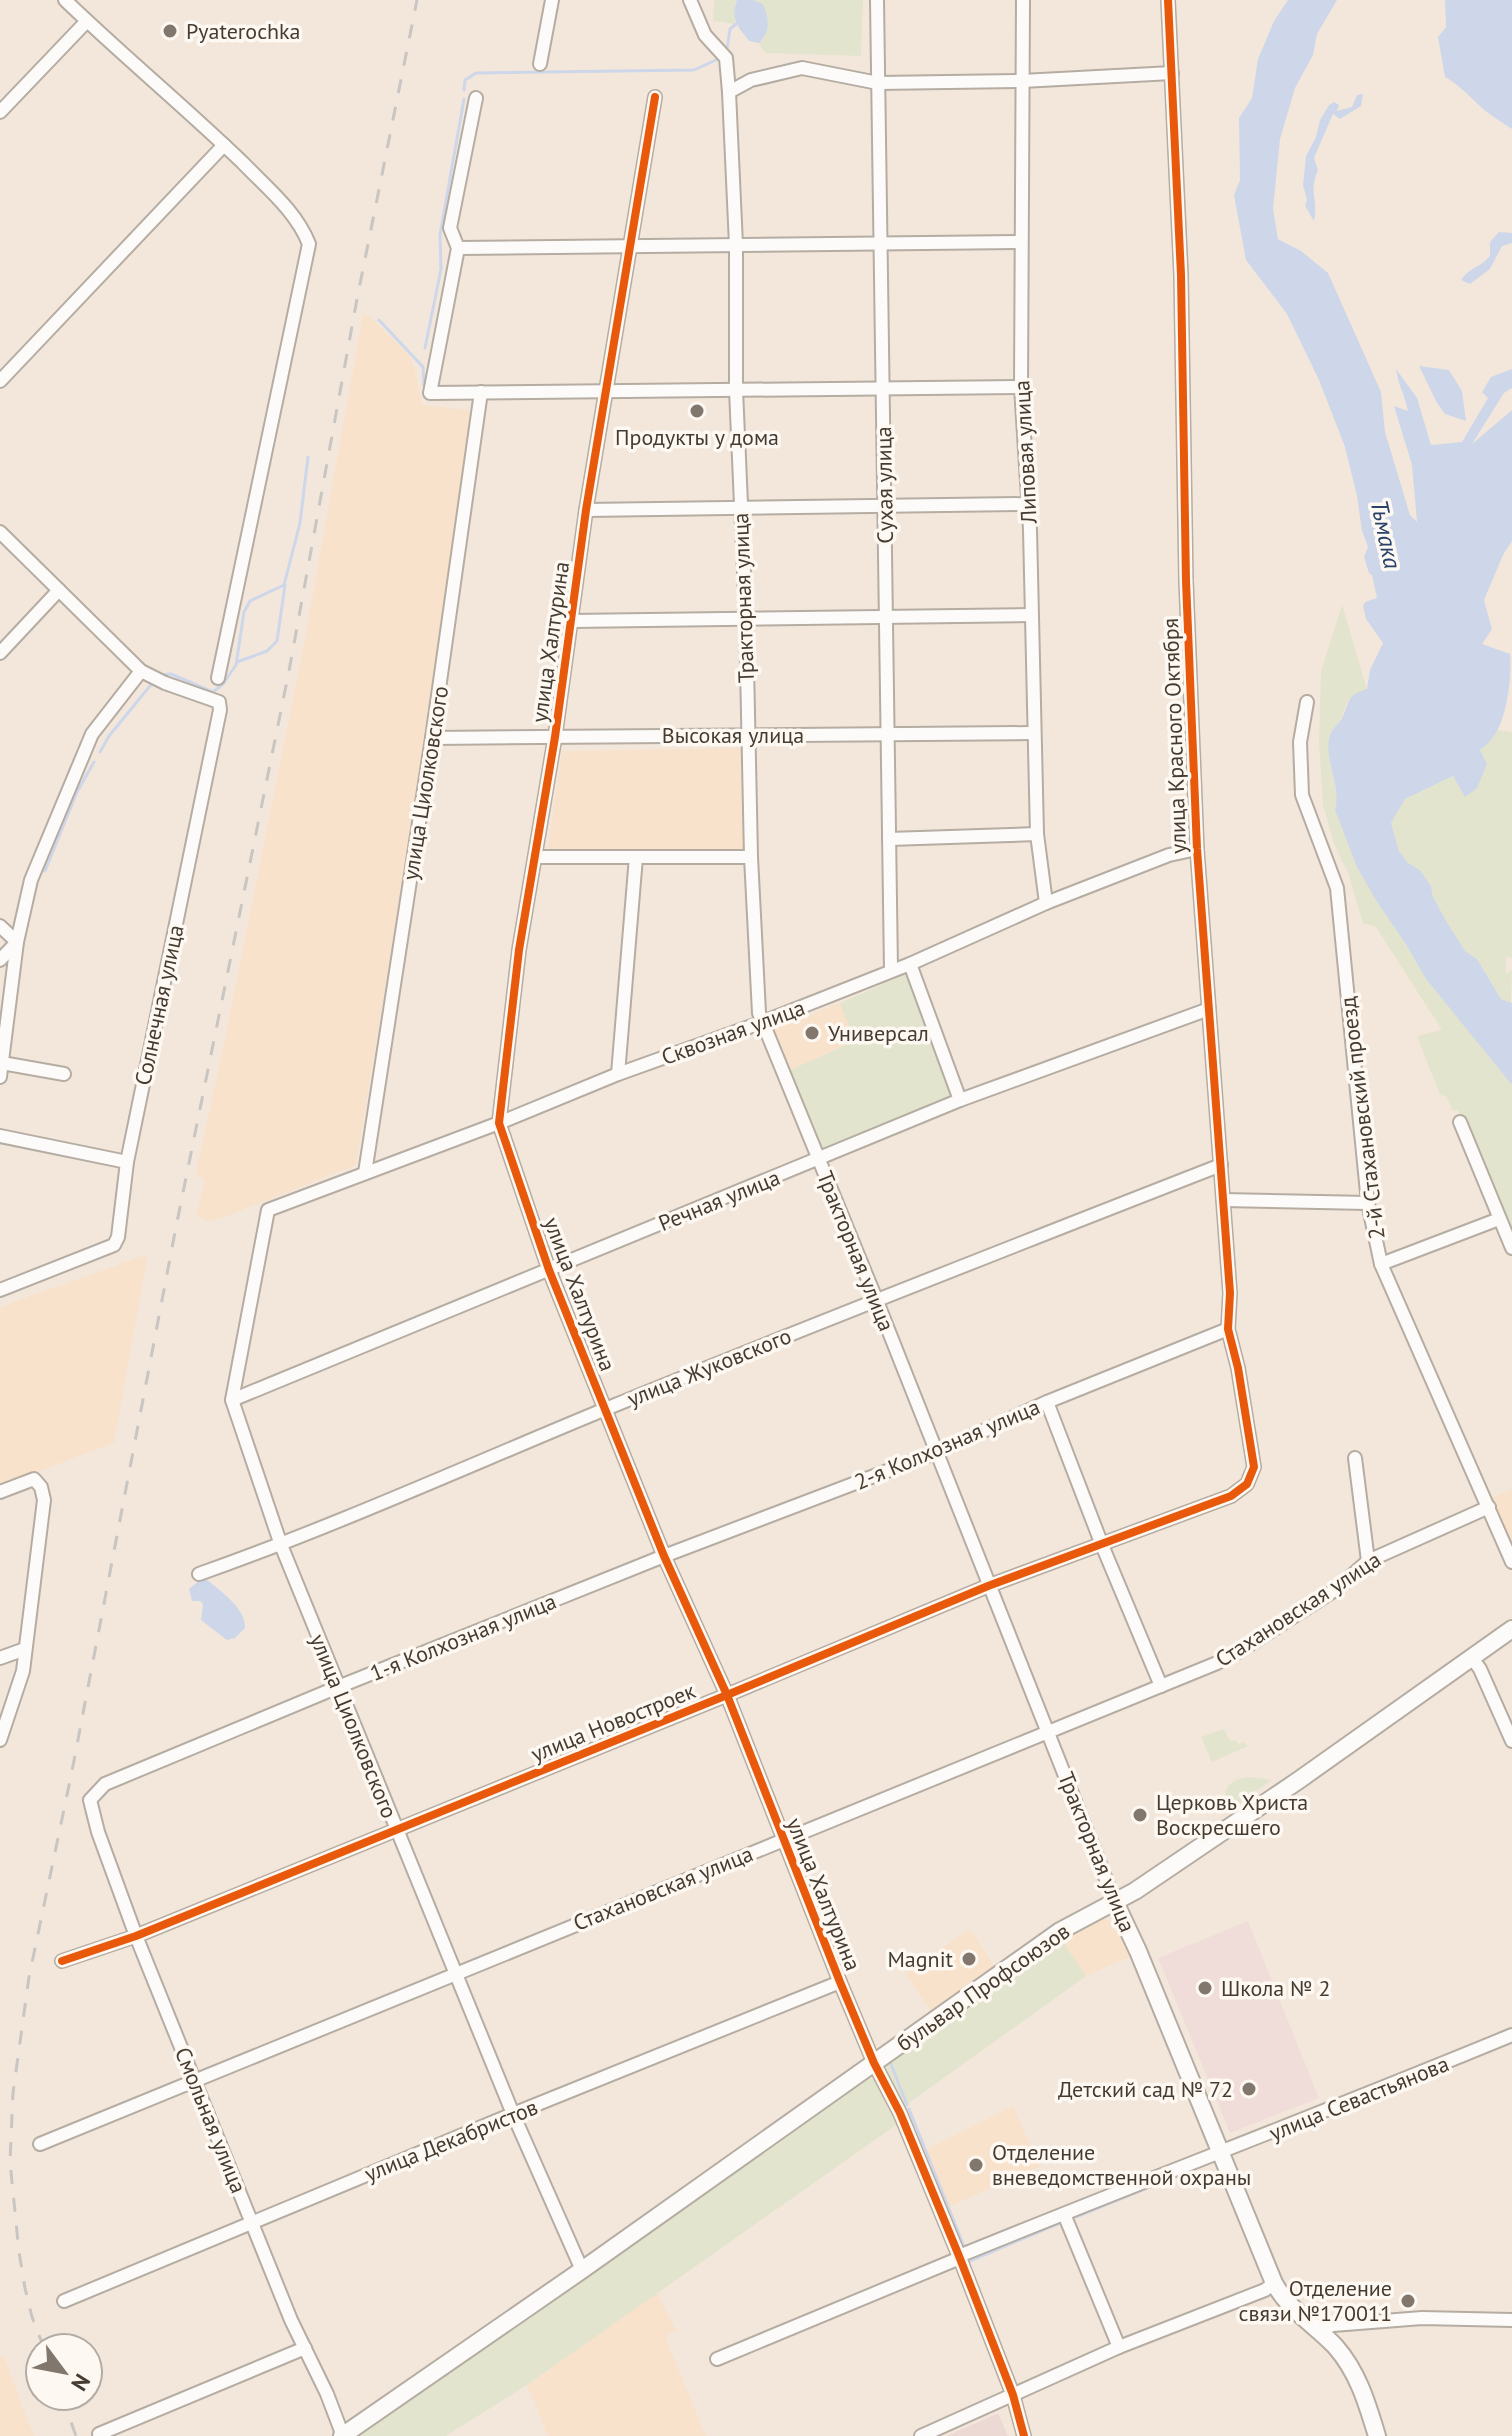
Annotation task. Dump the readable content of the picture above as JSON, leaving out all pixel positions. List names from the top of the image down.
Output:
{
  "streets": {
    "main road": ["Тракторная улица", "бульвар Профсоюзов"],
    "street": [
      "Липовая улица",
      "Сухая улица",
      "улица Халтурина",
      "Высокая улица",
      "улица Красного Октября",
      "улица Циолковского",
      "Солнечная улица",
      "Сквозная улица",
      "2-й Стахановский проезд",
      "Речная улица",
      "улица Жуковского",
      "2-я Колхозная улица",
      "Стахановская улица",
      "1-я Колхозная улица",
      "улица Новостроек",
      "улица Севастьянова",
      "Смольная улица",
      "улица Декабристов"
    ]
  },
  "crossings": [
    ["Липовая улица", "Высокая улица"],
    ["Липовая улица", "Сквозная улица"],
    ["Сухая улица", "Высокая улица"],
    ["Сухая улица", "Сквозная улица"],
    ["Тракторная улица", "Высокая улица"],
    ["Тракторная улица", "Сквозная улица"],
    ["Тракторная улица", "Речная улица"],
    ["Тракторная улица", "улица Жуковского"],
    ["Тракторная улица", "2-я Колхозная улица"],
    ["Тракторная улица", "Стахановская улица"],
    ["Тракторная улица", "улица Новостроек"],
    ["Тракторная улица", "бульвар Профсоюзов"],
    ["Тракторная улица", "улица Севастьянова"],
    ["улица Халтурина", "Высокая улица"],
    ["улица Халтурина", "Сквозная улица"],
    ["улица Халтурина", "Речная улица"],
    ["улица Халтурина", "улица Жуковского"],
    ["улица Халтурина", "2-я Колхозная улица"],
    ["улица Халтурина", "Стахановская улица"],
    ["улица Халтурина", "1-я Колхозная улица"],
    ["улица Халтурина", "улица Новостроек"],
    ["улица Халтурина", "бульвар Профсоюзов"],
    ["улица Халтурина", "улица Севастьянова"],
    ["улица Халтурина", "улица Декабристов"],
    ["Высокая улица", "улица Циолковского"],
    ["улица Красного Октября", "Сквозная улица"],
    ["улица Красного Октября", "Речная улица"],
    ["улица Красного Октября", "улица Жуковского"],
    ["улица Красного Октября", "2-я Колхозная улица"],
    ["улица Красного Октября", "улица Новостроек"],
    ["улица Циолковского", "Сквозная улица"],
    ["улица Циолковского", "Речная улица"],
    ["улица Циолковского", "улица Жуковского"],
    ["улица Циолковского", "Стахановская улица"],
    ["улица Циолковского", "1-я Колхозная улица"],
    ["улица Циолковского", "улица Новостроек"],
    ["улица Циолковского", "бульвар Профсоюзов"],
    ["улица Циолковского", "улица Декабристов"],
    ["2-й Стахановский проезд", "Стахановская улица"],
    ["2-я Колхозная улица", "1-я Колхозная улица"],
    ["Стахановская улица", "Смольная улица"],
    ["1-я Колхозная улица", "Смольная улица"],
    ["улица Новостроек", "Смольная улица"],
    ["бульвар Профсоюзов", "Смольная улица"],
    ["Смольная улица", "улица Декабристов"]
  ],
  "water": ["Тьмака"],
  "places": [
    "Pyaterochka",
    "Продукты у дома",
    "Универсал",
    "Церковь Христа Воскресшего",
    "Magnit",
    "Школа № 2",
    "Детский сад № 72",
    "Отделение вневедомственной охраны",
    "Отделение связи №170011"
  ],
  "north": "bottom right"
}
